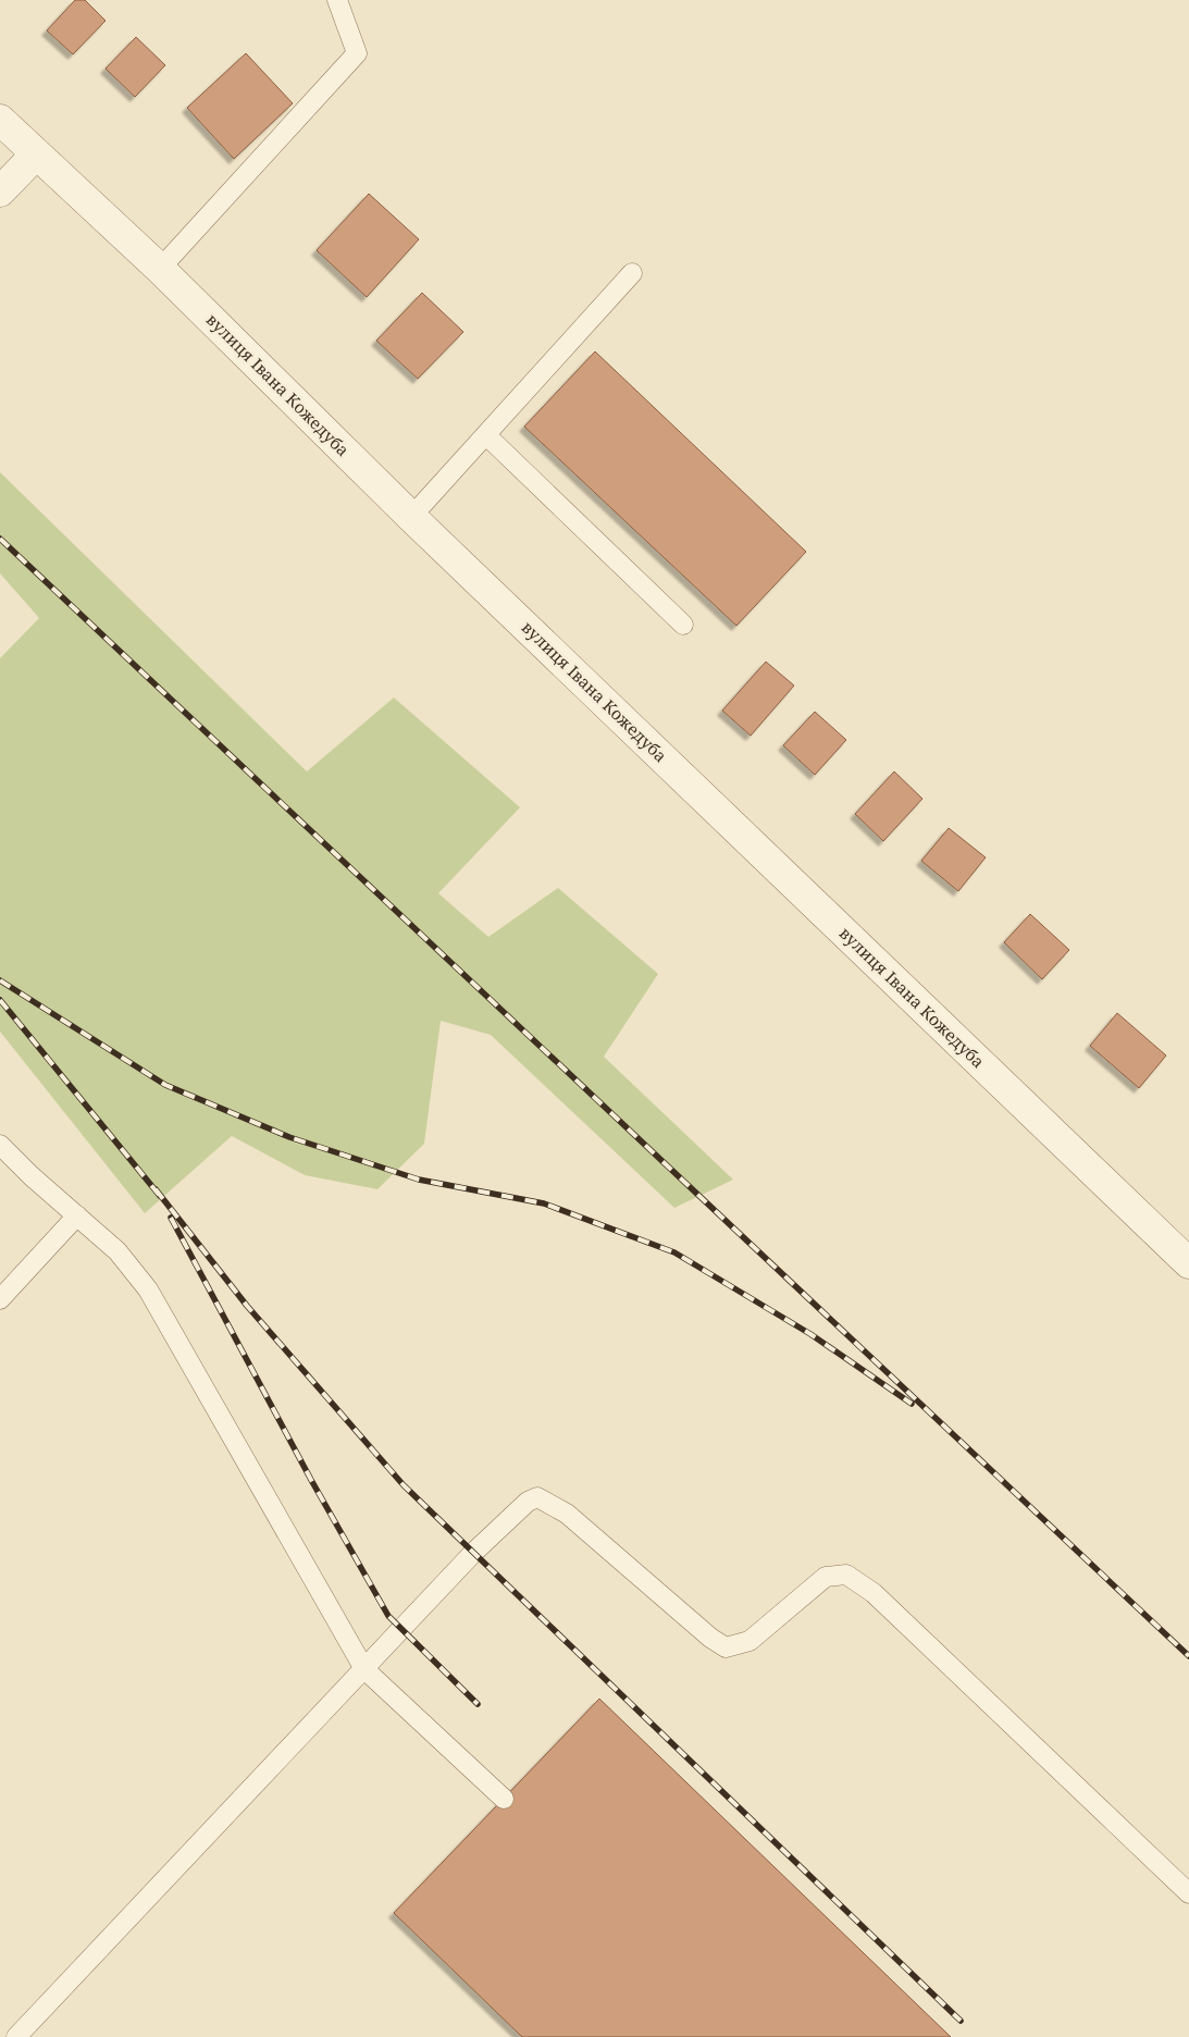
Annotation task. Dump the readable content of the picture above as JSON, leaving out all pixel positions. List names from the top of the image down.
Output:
{
  "streets": {
    "street": ["вулиця Івана Кожедуба"]
  }
}
